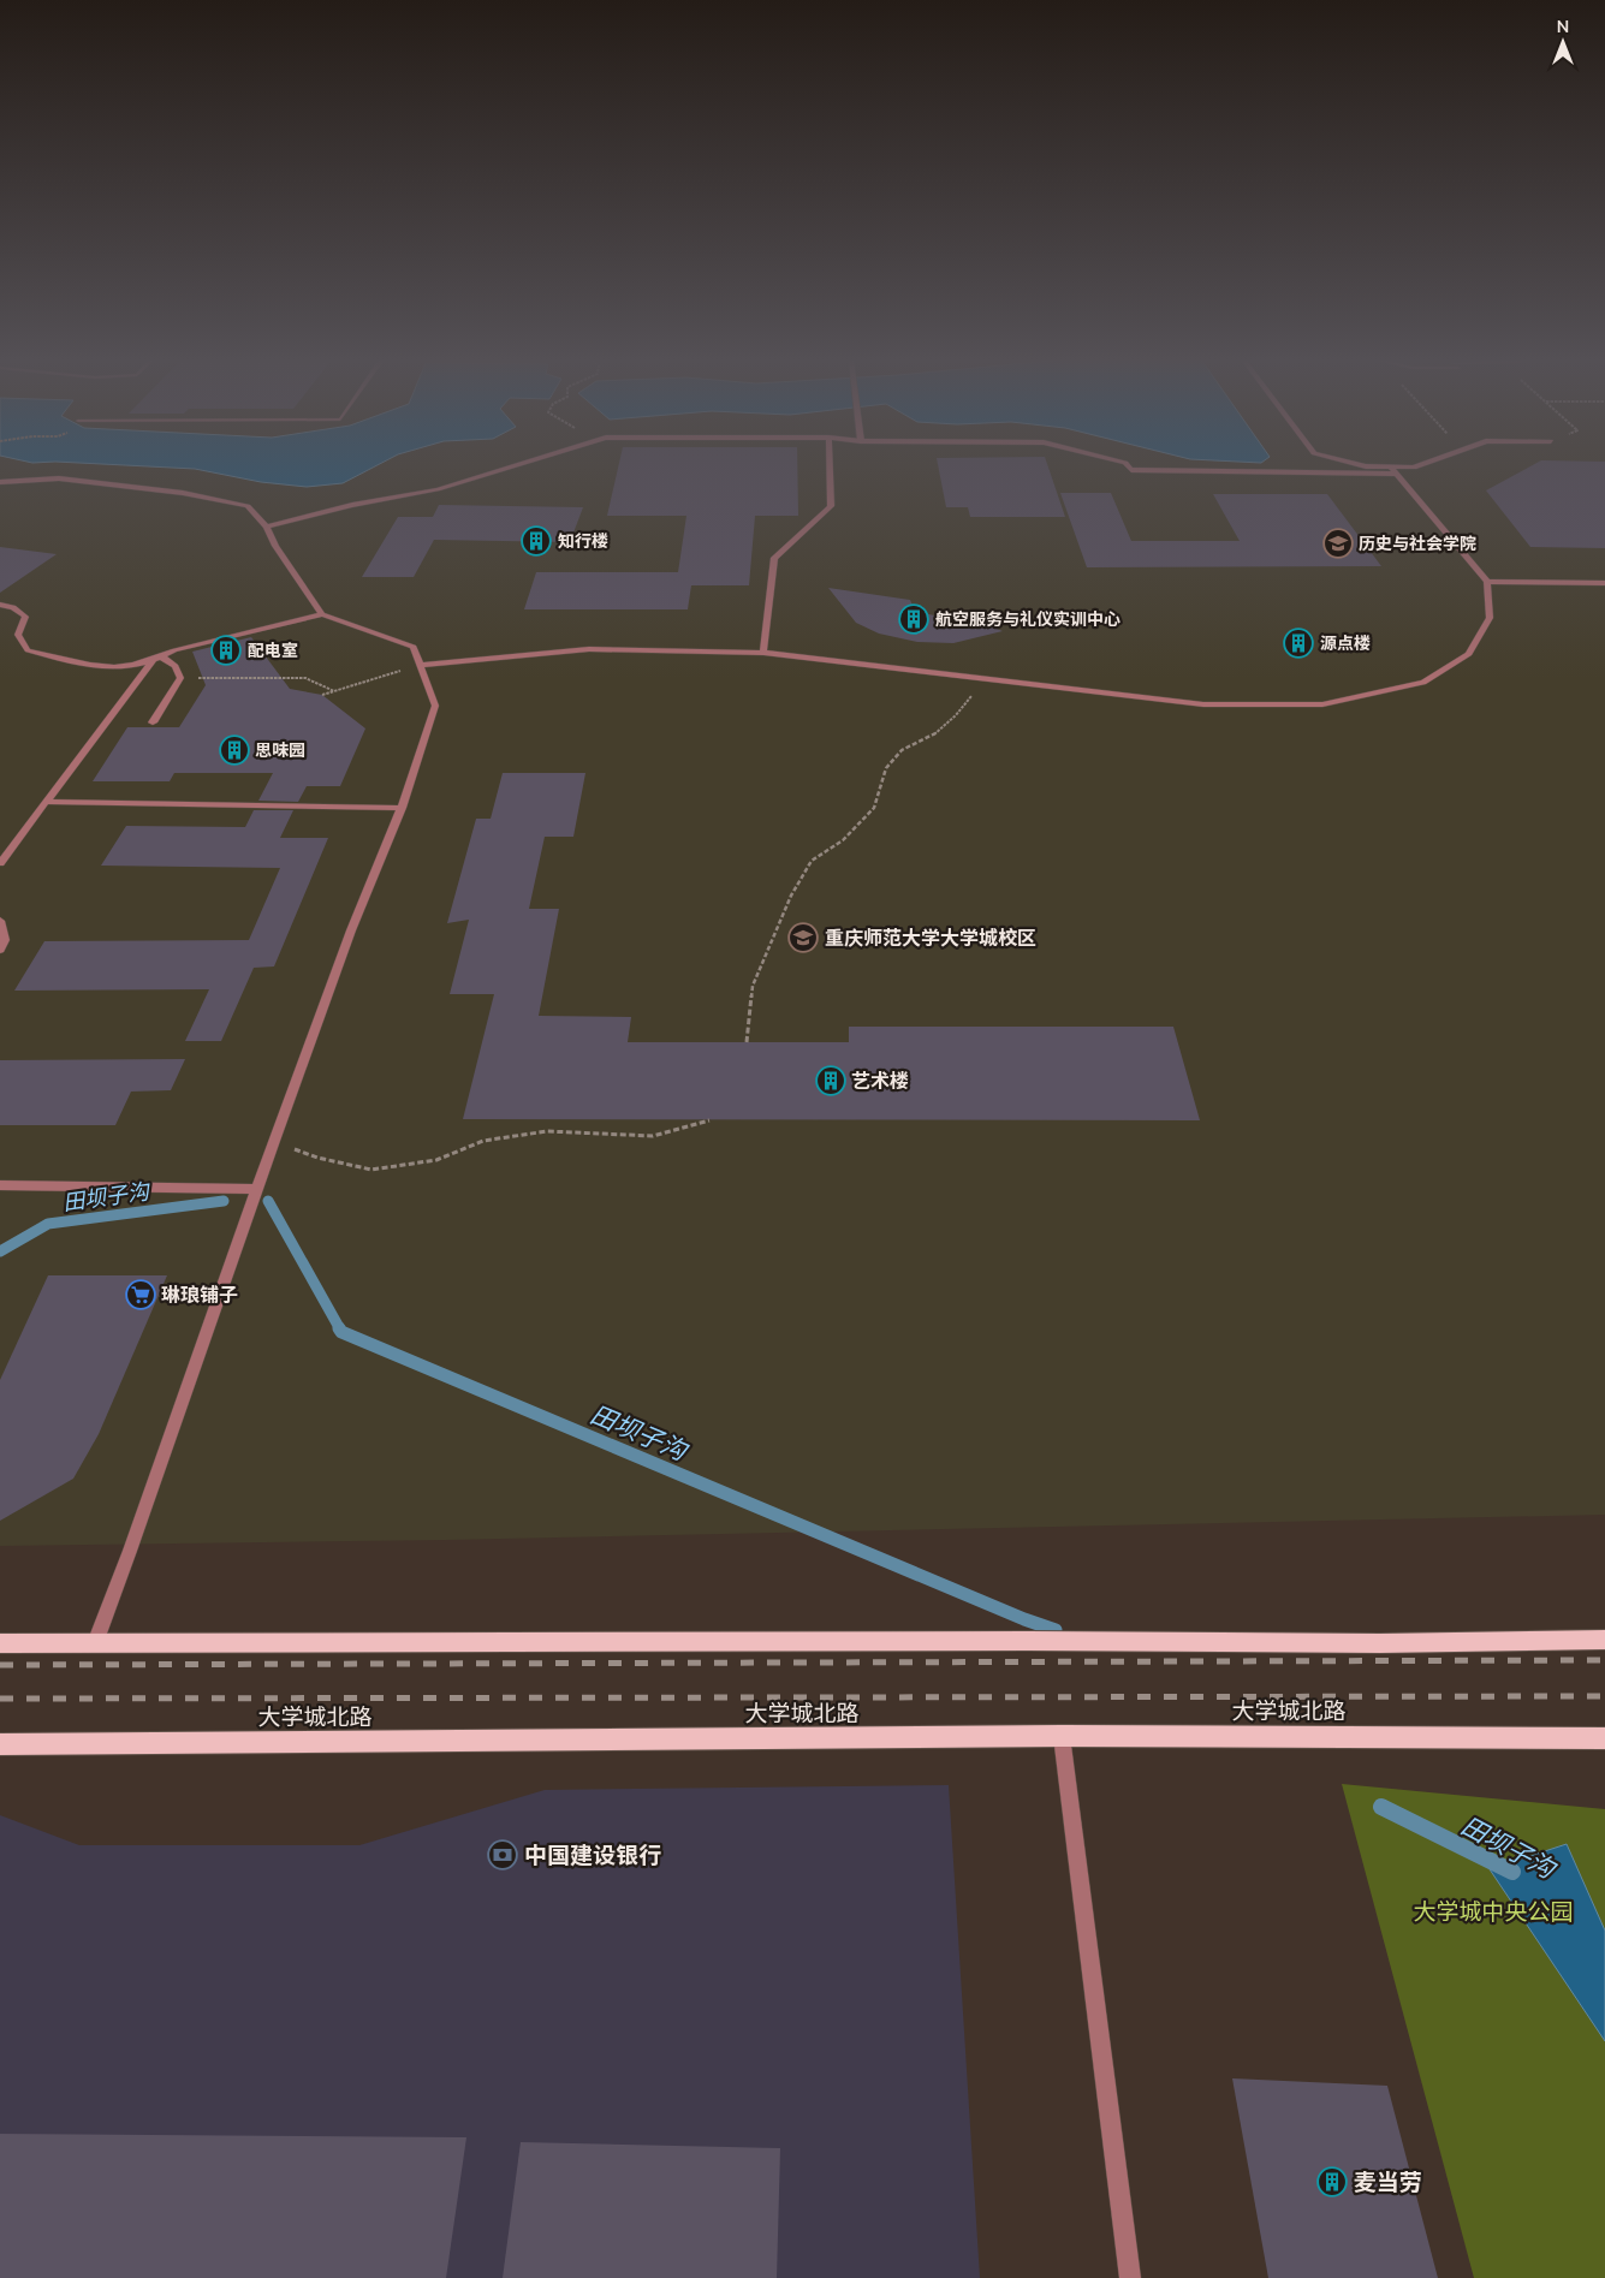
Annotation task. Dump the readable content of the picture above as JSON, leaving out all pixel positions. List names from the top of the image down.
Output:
{
  "streets": {
    "main road": ["大学城北路"]
  },
  "water": ["田坝子沟"],
  "parks": ["大学城中央公园"],
  "places": {
    "building": [
      "知行楼",
      "航空服务与礼仪实训中心",
      "源点楼",
      "配电室",
      "思味园",
      "艺术楼",
      "麦当劳"
    ],
    "school or university": ["历史与社会学院", "重庆师范大学大学城校区"],
    "supermarket": ["琳琅铺子"],
    "bank": ["中国建设银行"]
  },
  "north": "top"
}
